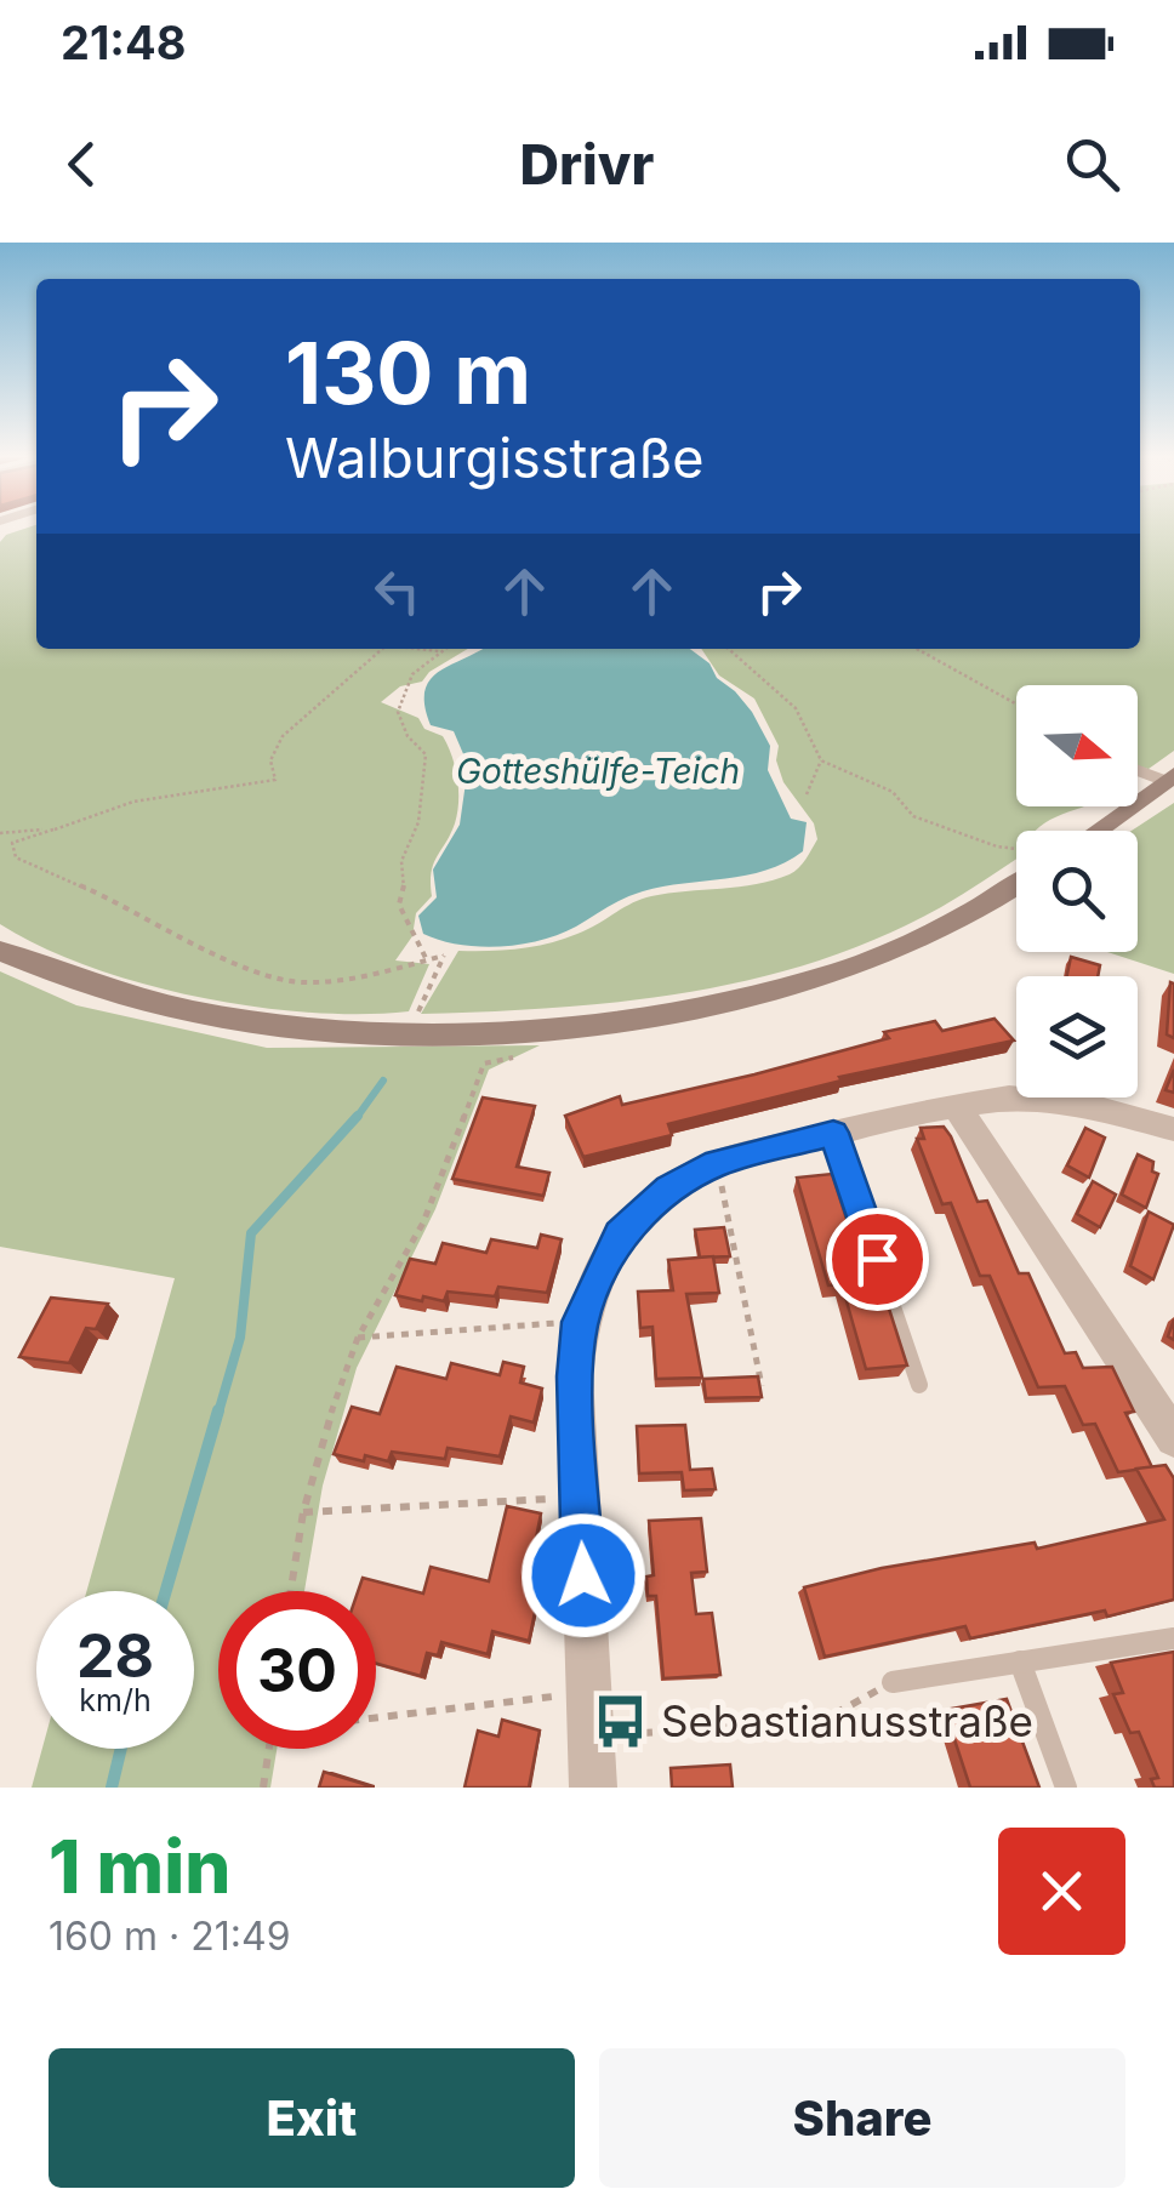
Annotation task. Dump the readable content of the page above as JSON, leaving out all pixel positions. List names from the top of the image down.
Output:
{
  "water": ["Gotteshülfe-Teich"],
  "places": {
    "bus stop": ["Sebastianusstraße"]
  },
  "north": "right",
  "page": {
    "status": "21:48",
    "header": "Drivr",
    "turn": ["130 m", "Walburgisstraße"],
    "speed": "28 km/h",
    "limit": "30",
    "heading": ["1 min", "160 m · 21:49"],
    "buttons": ["Exit", "Share"]
  }
}
